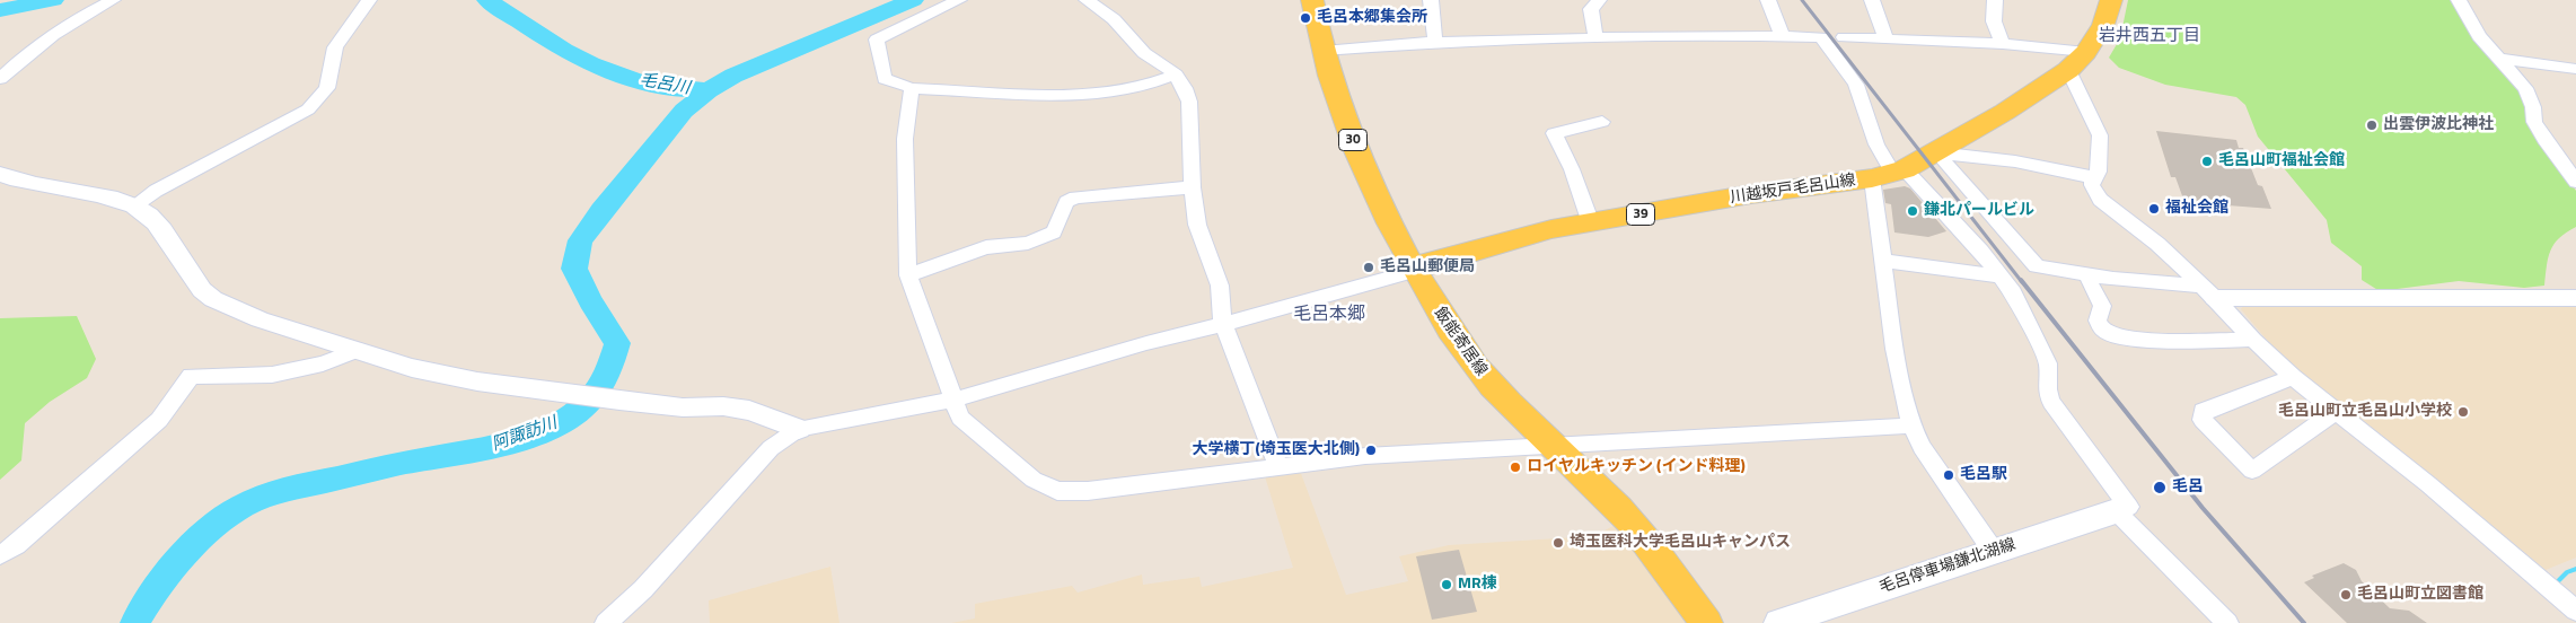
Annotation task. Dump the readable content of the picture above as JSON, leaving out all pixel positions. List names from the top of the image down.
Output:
{
  "streets": {
    "main road": [
      "30",
      "川越坂戸毛呂山線",
      "39",
      "飯能寄居線",
      "毛呂停車場鎌北湖線"
    ]
  },
  "crossings": [
    ["川越坂戸毛呂山線", "飯能寄居線"]
  ],
  "districts": ["岩井西五丁目", "毛呂本郷"],
  "water": ["毛呂川", "阿諏訪川"],
  "places": [
    "毛呂本郷集会所",
    "出雲伊波比神社",
    "毛呂山町福祉会館",
    "福祉会館",
    "鎌北パールビル",
    "毛呂山郵便局",
    "毛呂山町立毛呂山小学校",
    "大学横丁(埼玉医大北側)",
    "ロイヤルキッチン (インド料理)",
    "毛呂駅",
    "毛呂",
    "埼玉医科大学毛呂山キャンパス",
    "MR棟",
    "毛呂山町立図書館"
  ]
}
